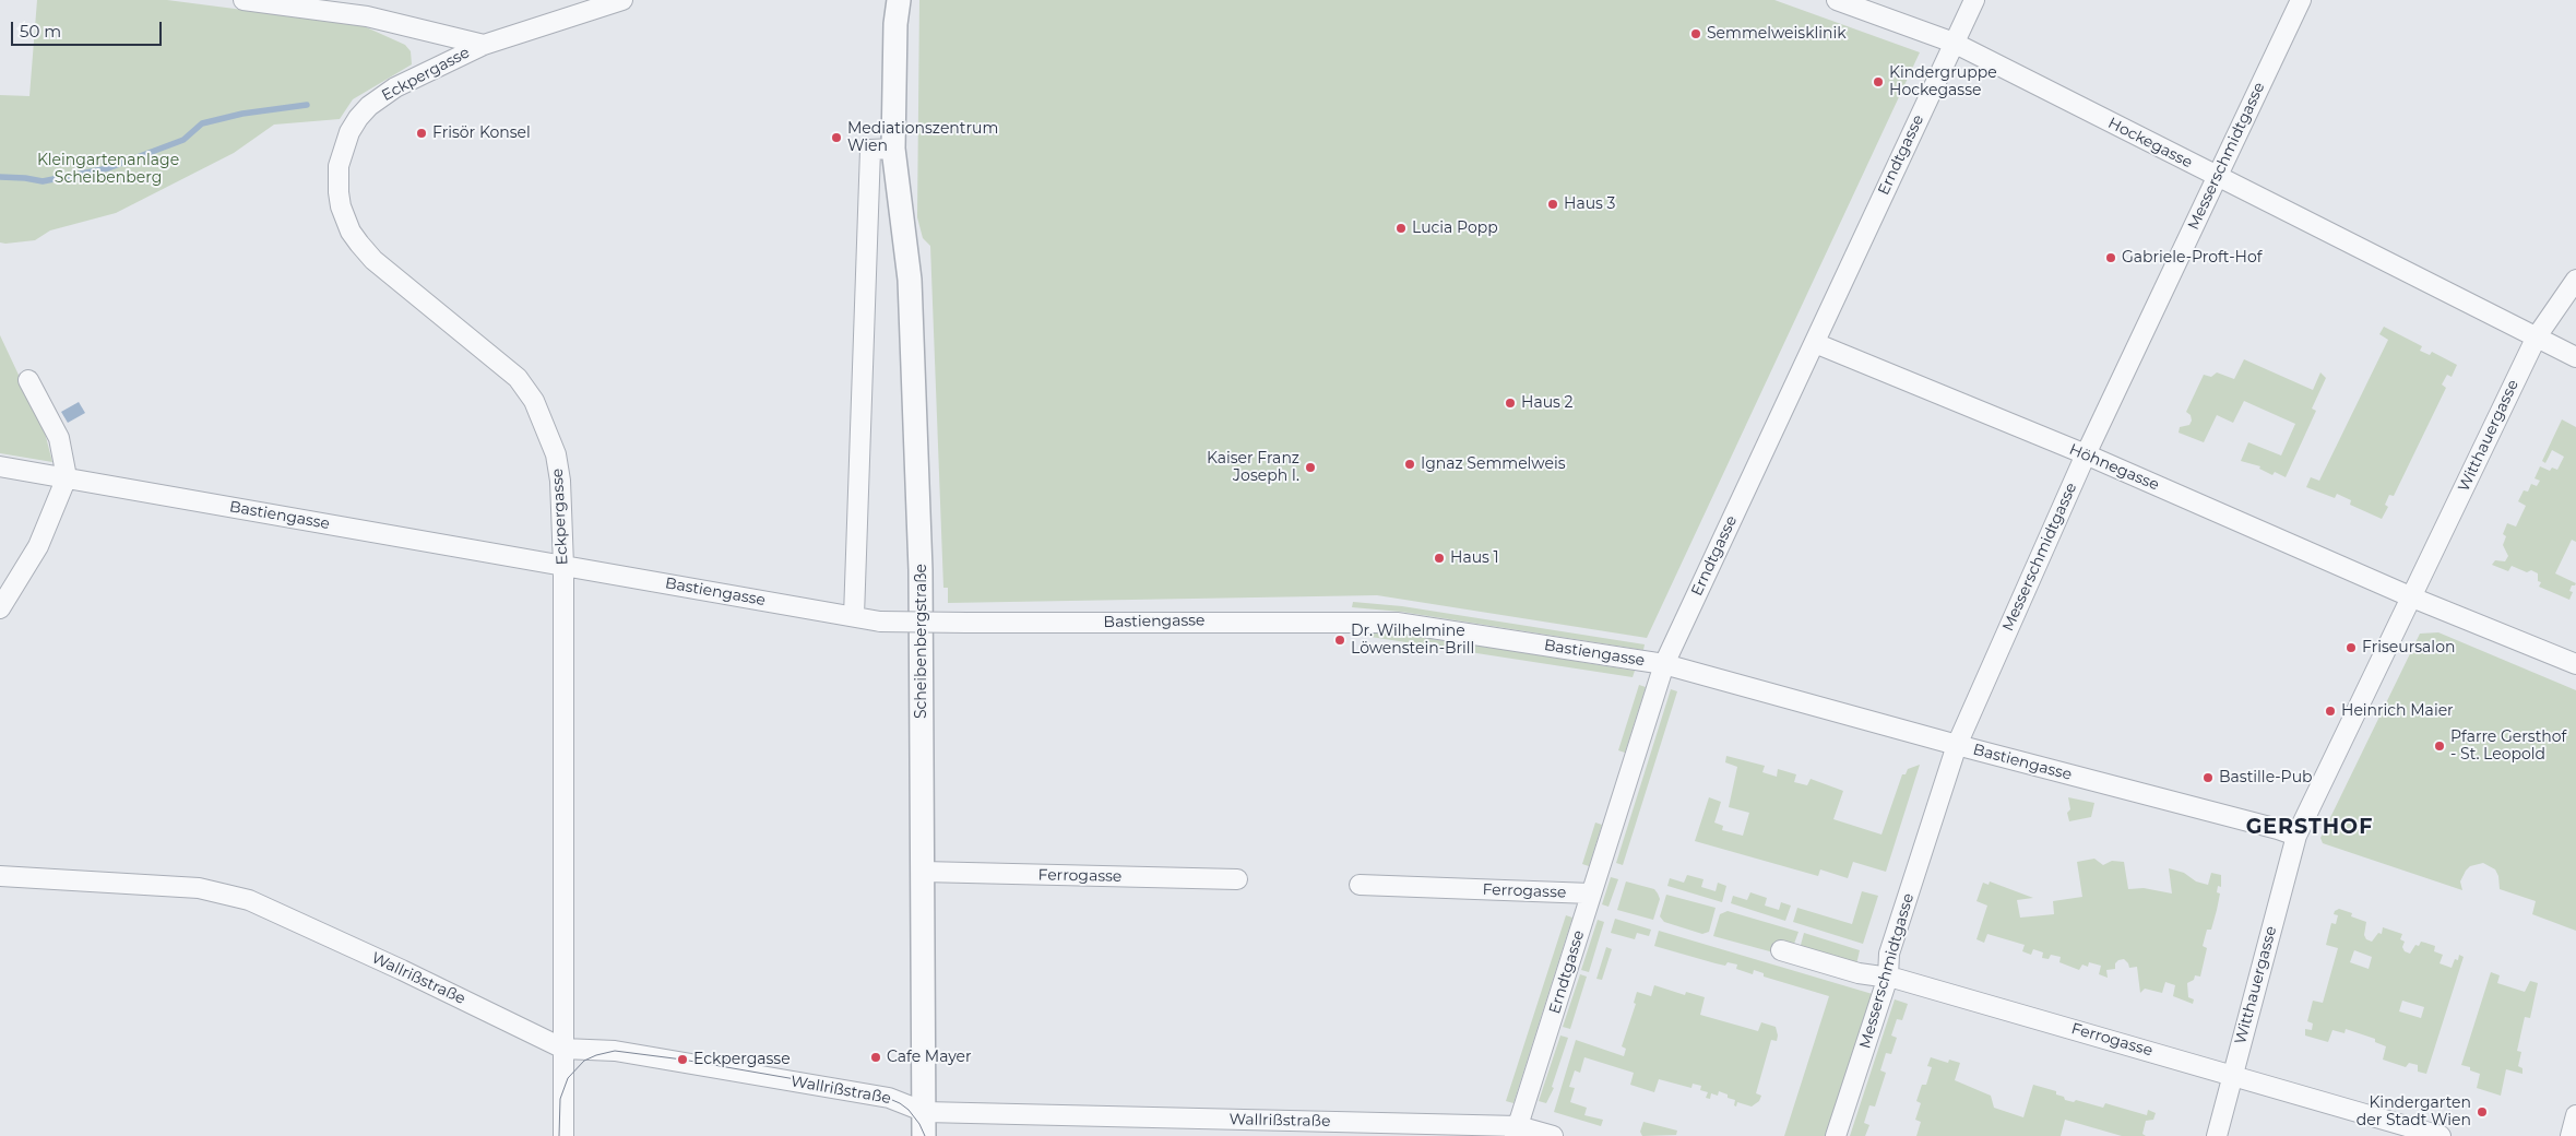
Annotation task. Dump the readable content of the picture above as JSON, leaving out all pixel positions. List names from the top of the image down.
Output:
{
  "streets": {
    "street": [
      "Eckpergasse",
      "Hockegasse",
      "Erndtgasse",
      "Messerschmidtgasse",
      "Witthauergasse",
      "Höhnegasse",
      "Bastiengasse",
      "Scheibenbergstraße",
      "Ferrogasse",
      "Wallrißstraße"
    ]
  },
  "crossings": [
    ["Eckpergasse", "Bastiengasse"],
    ["Eckpergasse", "Wallrißstraße"],
    ["Hockegasse", "Erndtgasse"],
    ["Hockegasse", "Messerschmidtgasse"],
    ["Hockegasse", "Witthauergasse"],
    ["Erndtgasse", "Höhnegasse"],
    ["Erndtgasse", "Bastiengasse"],
    ["Erndtgasse", "Ferrogasse"],
    ["Erndtgasse", "Wallrißstraße"],
    ["Messerschmidtgasse", "Höhnegasse"],
    ["Messerschmidtgasse", "Bastiengasse"],
    ["Messerschmidtgasse", "Ferrogasse"],
    ["Witthauergasse", "Höhnegasse"],
    ["Witthauergasse", "Bastiengasse"],
    ["Witthauergasse", "Ferrogasse"],
    ["Scheibenbergstraße", "Ferrogasse"],
    ["Scheibenbergstraße", "Wallrißstraße"]
  ],
  "districts": ["GERSTHOF"],
  "parks": ["Kleingartenanlage Scheibenberg"],
  "places": [
    "Semmelweisklinik",
    "Kindergruppe Hockegasse",
    "Frisör Konsel",
    "Mediationszentrum Wien",
    "Haus 3",
    "Lucia Popp",
    "Gabriele-Proft-Hof",
    "Haus 2",
    "Ignaz Semmelweis",
    "Kaiser Franz Joseph I.",
    "Haus 1",
    "Dr. Wilhelmine Löwenstein-Brill",
    "Friseursalon",
    "Heinrich Maier",
    "Pfarre Gersthof - St. Leopold",
    "Bastille-Pub",
    "Cafe Mayer",
    "Eckpergasse",
    "Kindergarten der Stadt Wien"
  ],
  "scale_bar": "50 m"
}
